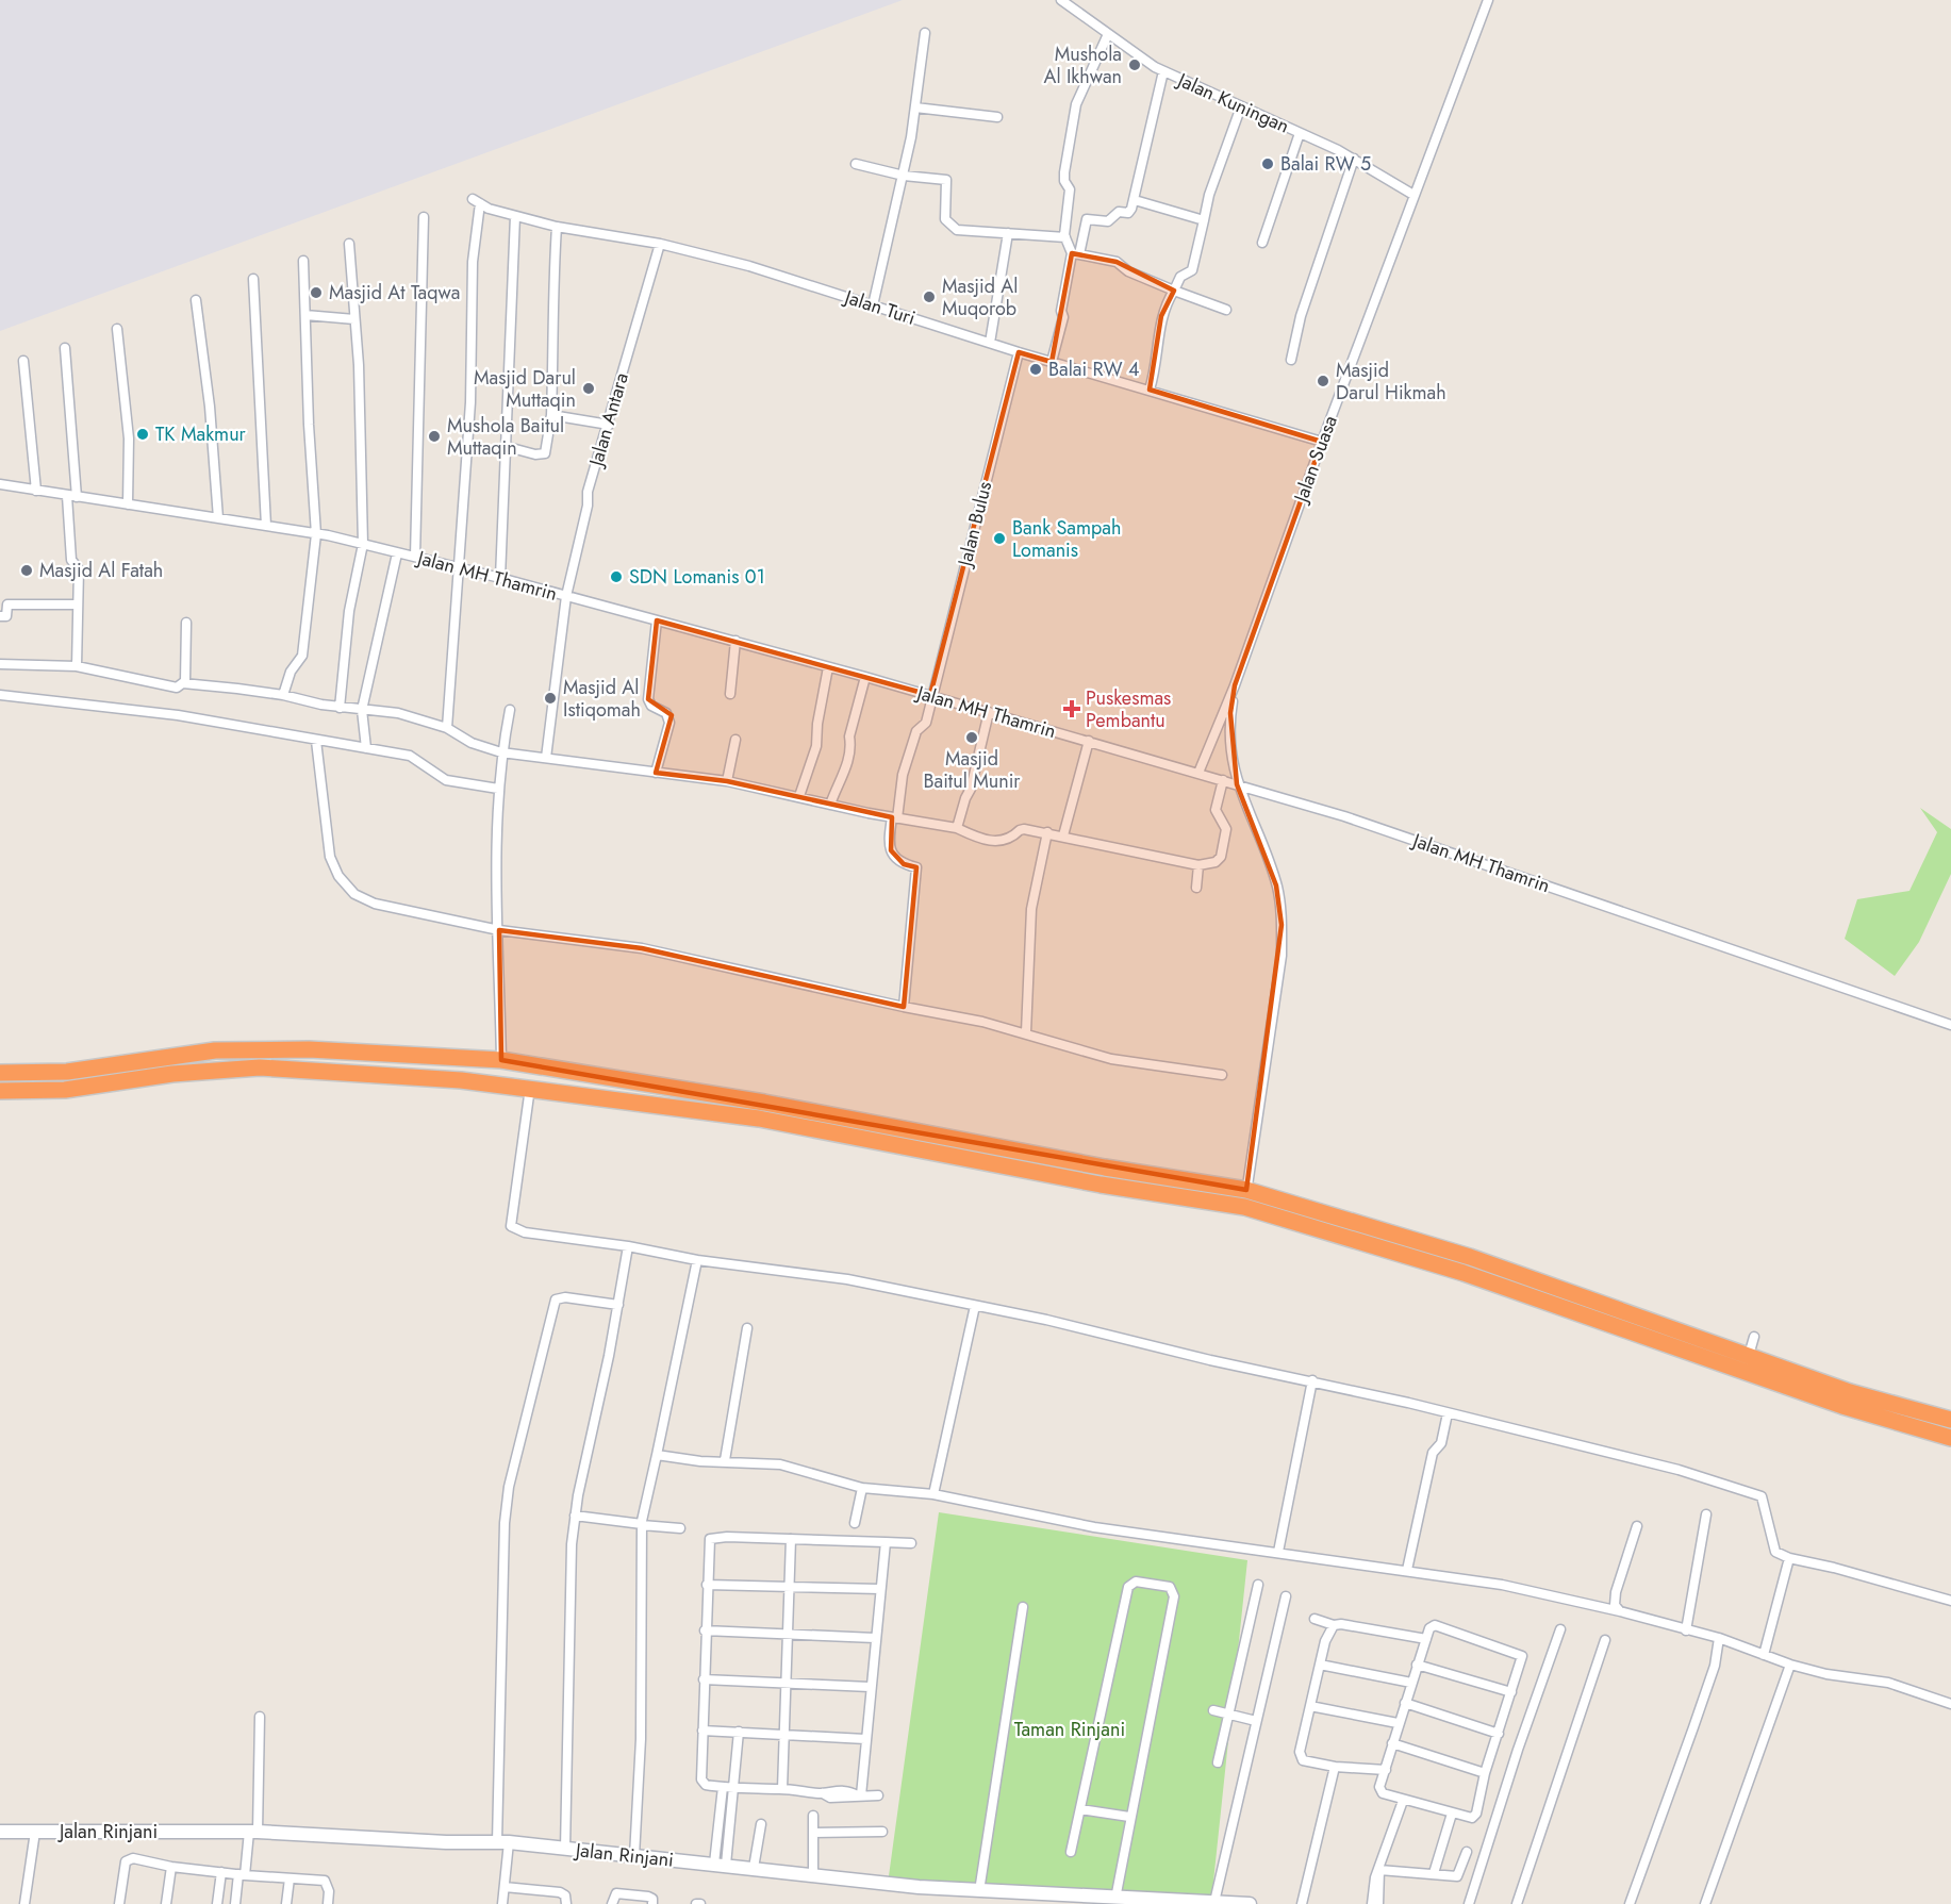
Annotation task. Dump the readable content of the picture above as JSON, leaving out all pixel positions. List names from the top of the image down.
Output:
{
  "streets": {
    "street": [
      "Jalan Kuningan",
      "Jalan Turi",
      "Jalan Antara",
      "Jalan Suasa",
      "Jalan Bulus",
      "Jalan MH Thamrin",
      "Jalan Rinjani"
    ]
  },
  "crossings": [
    ["Jalan Kuningan", "Jalan Suasa"],
    ["Jalan Turi", "Jalan Antara"],
    ["Jalan Turi", "Jalan Suasa"],
    ["Jalan Turi", "Jalan Bulus"],
    ["Jalan Turi", "Jalan MH Thamrin"],
    ["Jalan Antara", "Jalan MH Thamrin"],
    ["Jalan Suasa", "Jalan MH Thamrin"],
    ["Jalan Bulus", "Jalan MH Thamrin"]
  ],
  "parks": ["Taman Rinjani"],
  "places": {
    "other": [
      "Mushola Al Ikhwan",
      "Balai RW 5",
      "Masjid At Taqwa",
      "Masjid Al Muqorob",
      "Balai RW 4",
      "Masjid Darul Hikmah",
      "Masjid Darul Muttaqin",
      "TK Makmur",
      "Mushola Baitul Muttaqin",
      "Bank Sampah Lomanis",
      "Masjid Al Fatah",
      "SDN Lomanis 01",
      "Masjid Al Istiqomah",
      "Masjid Baitul Munir"
    ],
    "health": ["Puskesmas Pembantu"]
  }
}
